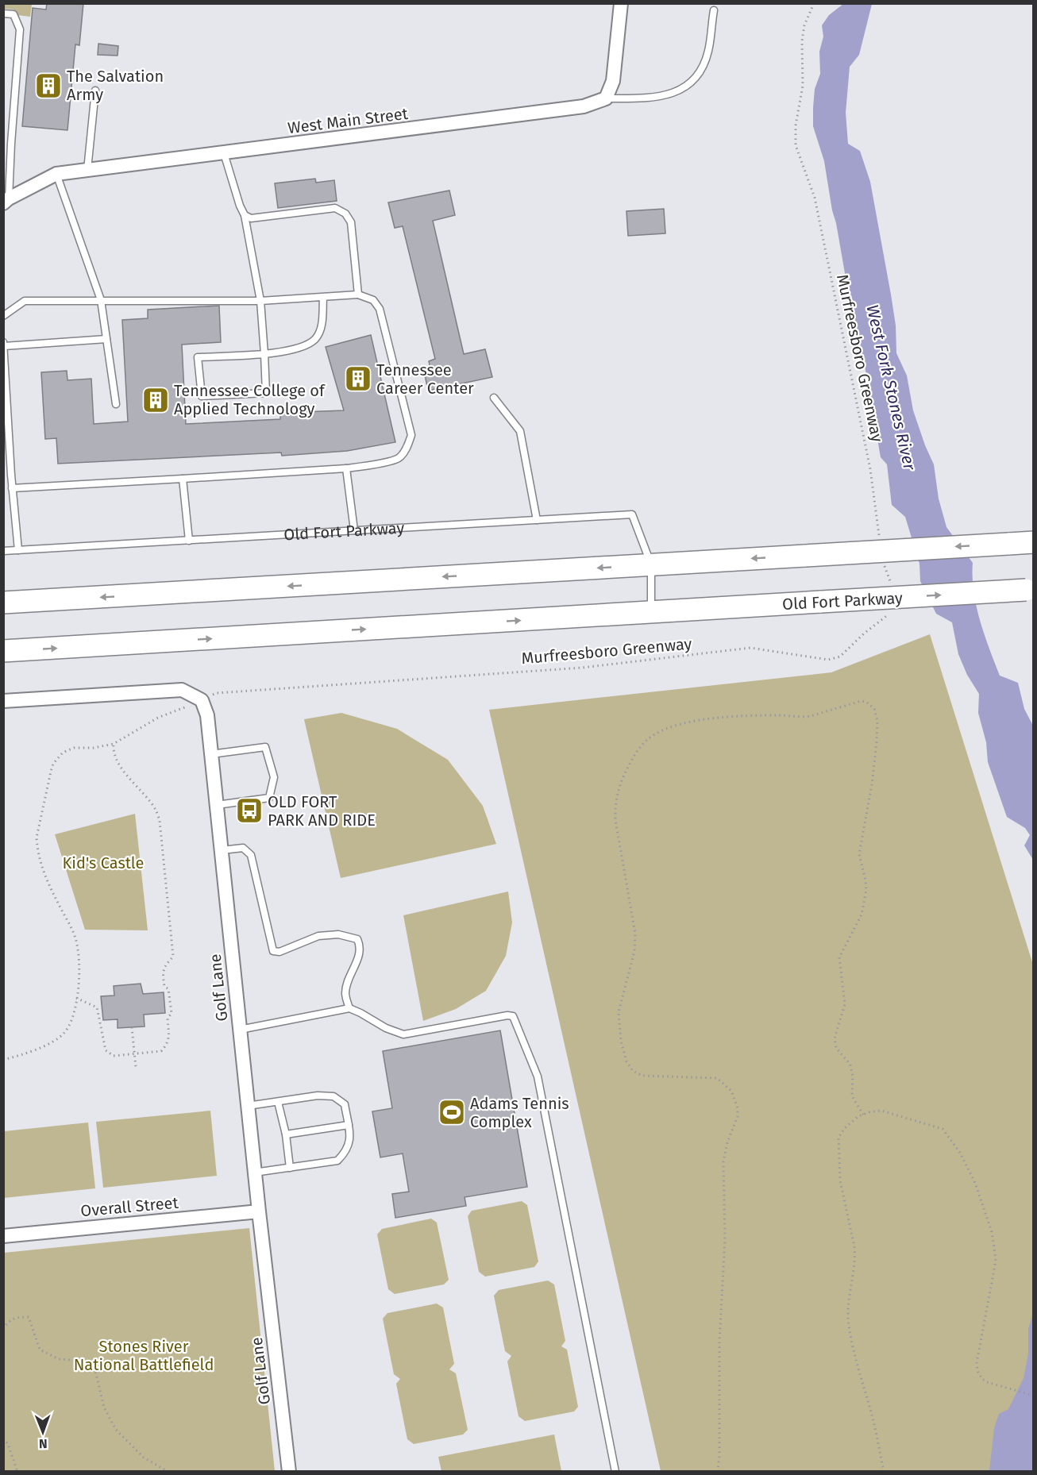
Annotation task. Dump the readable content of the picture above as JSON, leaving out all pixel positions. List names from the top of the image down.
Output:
{
  "streets": {
    "main road": ["Old Fort Parkway"],
    "street": ["West Main Street", "Golf Lane", "Overall Street"],
    "path": ["Murfreesboro Greenway"]
  },
  "crossings": [
    ["Murfreesboro Greenway", "Golf Lane"],
    ["Golf Lane", "Overall Street"]
  ],
  "water": ["West Fork Stones River"],
  "parks": ["Kid's Castle", "Stones River National Battlefield"],
  "places": {
    "building": ["The Salvation Army", "Tennessee Career Center", "Tennessee College of Applied Technology"],
    "bus stop": ["OLD FORT PARK AND RIDE"],
    "sports": ["Adams Tennis Complex"]
  },
  "north": "bottom"
}
